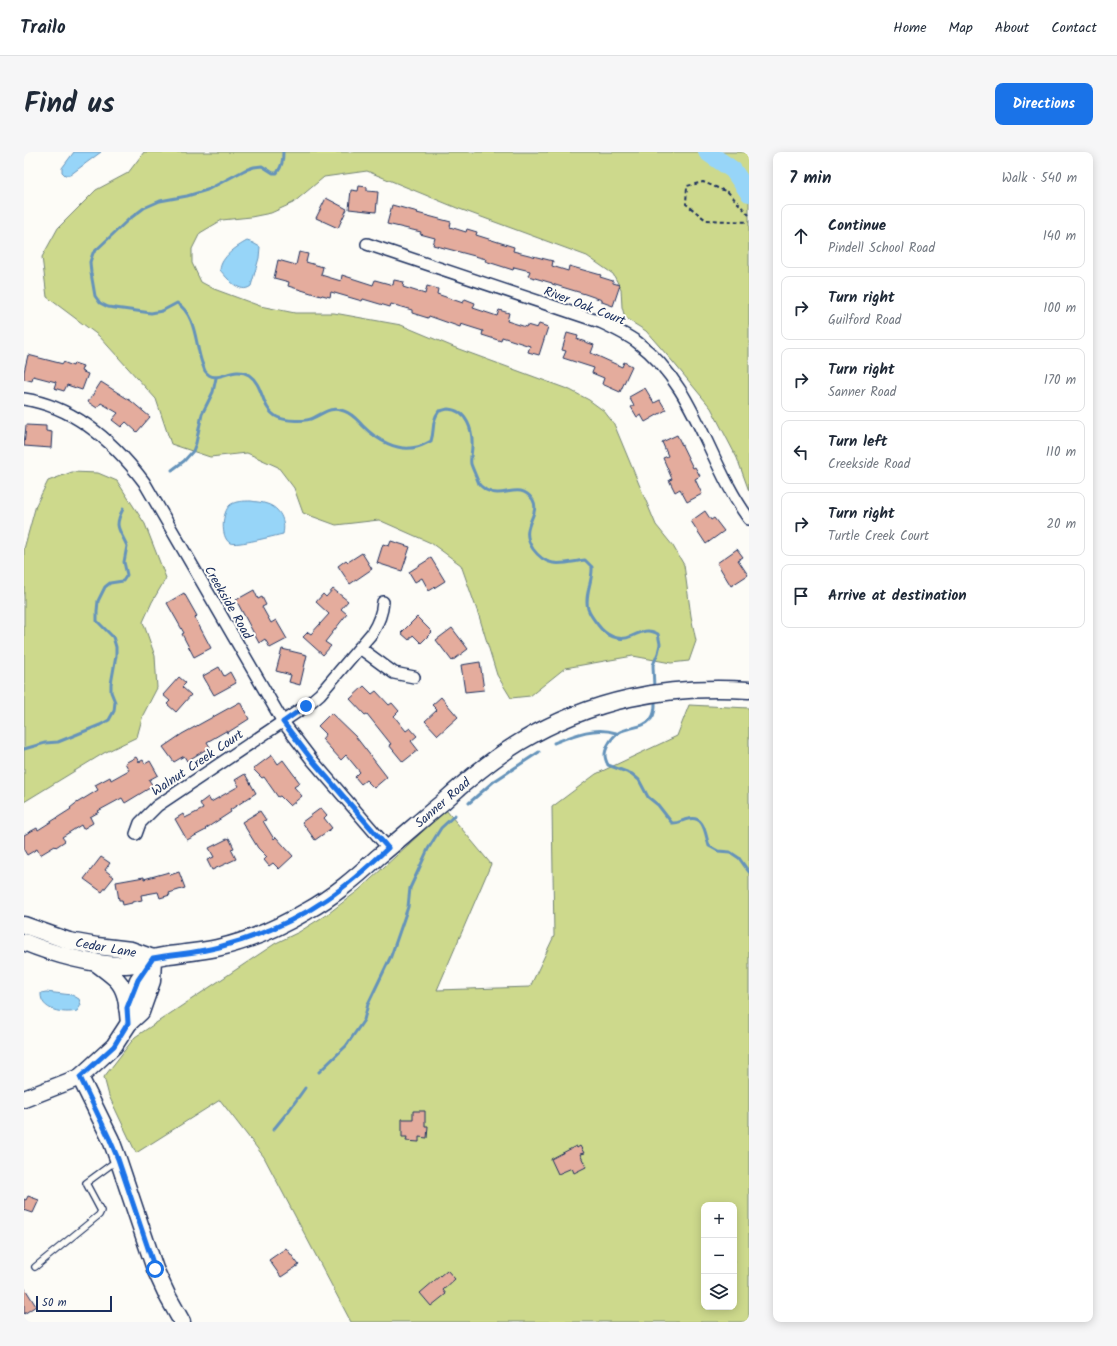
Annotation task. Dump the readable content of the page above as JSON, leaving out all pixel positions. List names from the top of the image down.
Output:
{
  "streets": {
    "main road": ["Sanner Road", "Cedar Lane"],
    "street": ["River Oak Court", "Creekside Road", "Walnut Creek Court"]
  },
  "crossings": [
    ["Creekside Road", "Walnut Creek Court"],
    ["Creekside Road", "Sanner Road"],
    ["Sanner Road", "Cedar Lane"]
  ],
  "scale_bar": "50 m",
  "page": {
    "header": "Trailo",
    "nav": [
      "Home",
      "Map",
      "About",
      "Contact"
    ],
    "title": "Find us",
    "buttons": "Directions",
    "heading": ["7 min", "Walk · 540 m"],
    "list": [
      ["Continue", "Pindell School Road", "140 m"],
      ["Turn right", "Guilford Road", "100 m"],
      ["Turn right", "Sanner Road", "170 m"],
      ["Turn left", "Creekside Road", "110 m"],
      ["Turn right", "Turtle Creek Court", "20 m"],
      "Arrive at destination"
    ],
    "map_buttons": ["+", "−"],
    "scale": "50 m"
  }
}
